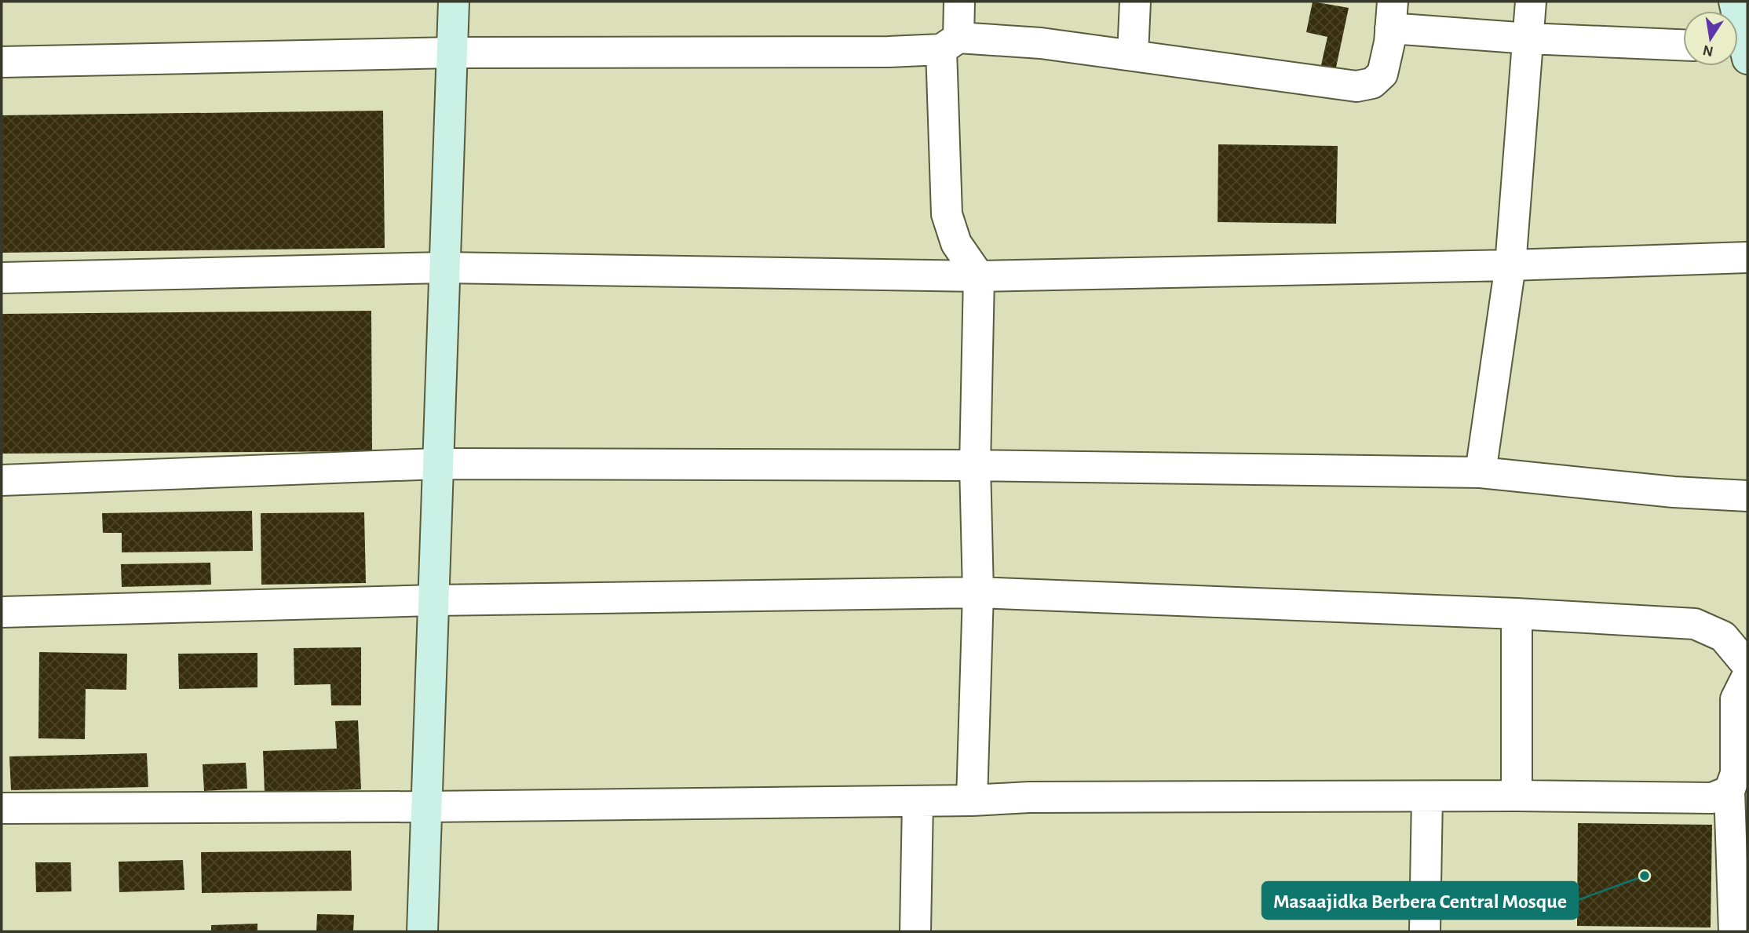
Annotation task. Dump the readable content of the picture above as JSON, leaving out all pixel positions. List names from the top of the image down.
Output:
{
  "places": ["Masaajidka Berbera Central Mosque"],
  "north": "bottom"
}
